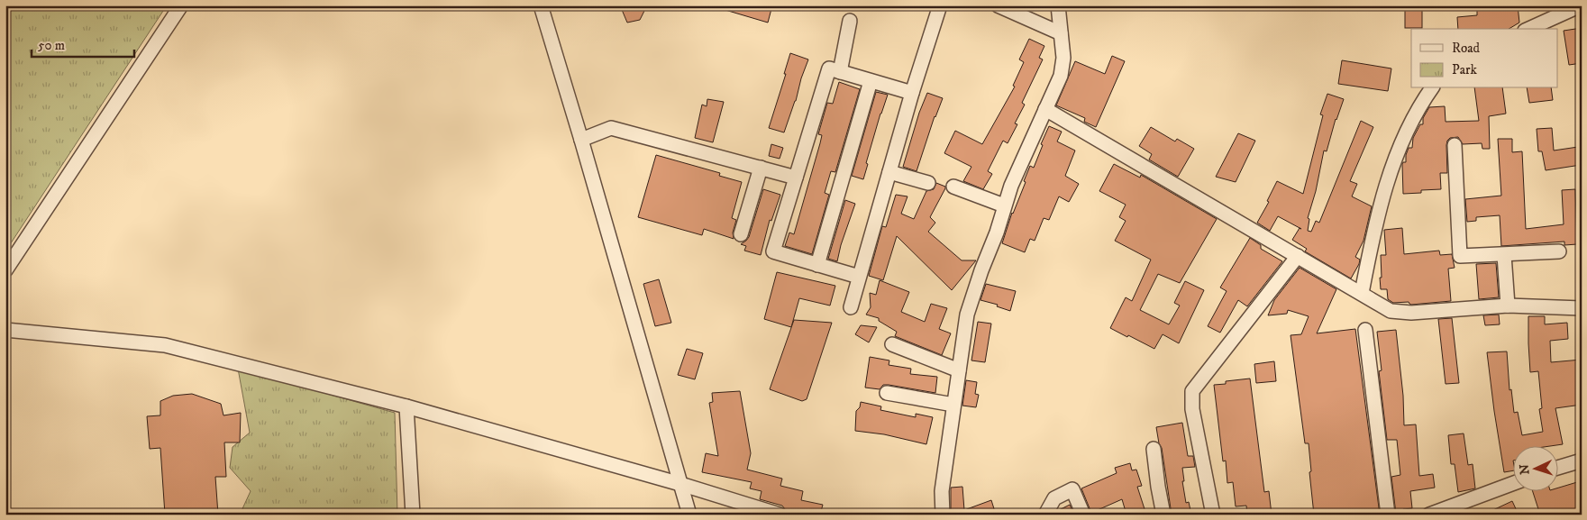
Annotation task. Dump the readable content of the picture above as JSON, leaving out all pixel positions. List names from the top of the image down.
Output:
{
  "legend": ["Road", "Park"],
  "scale_bar": "50 m",
  "north": "left"
}
